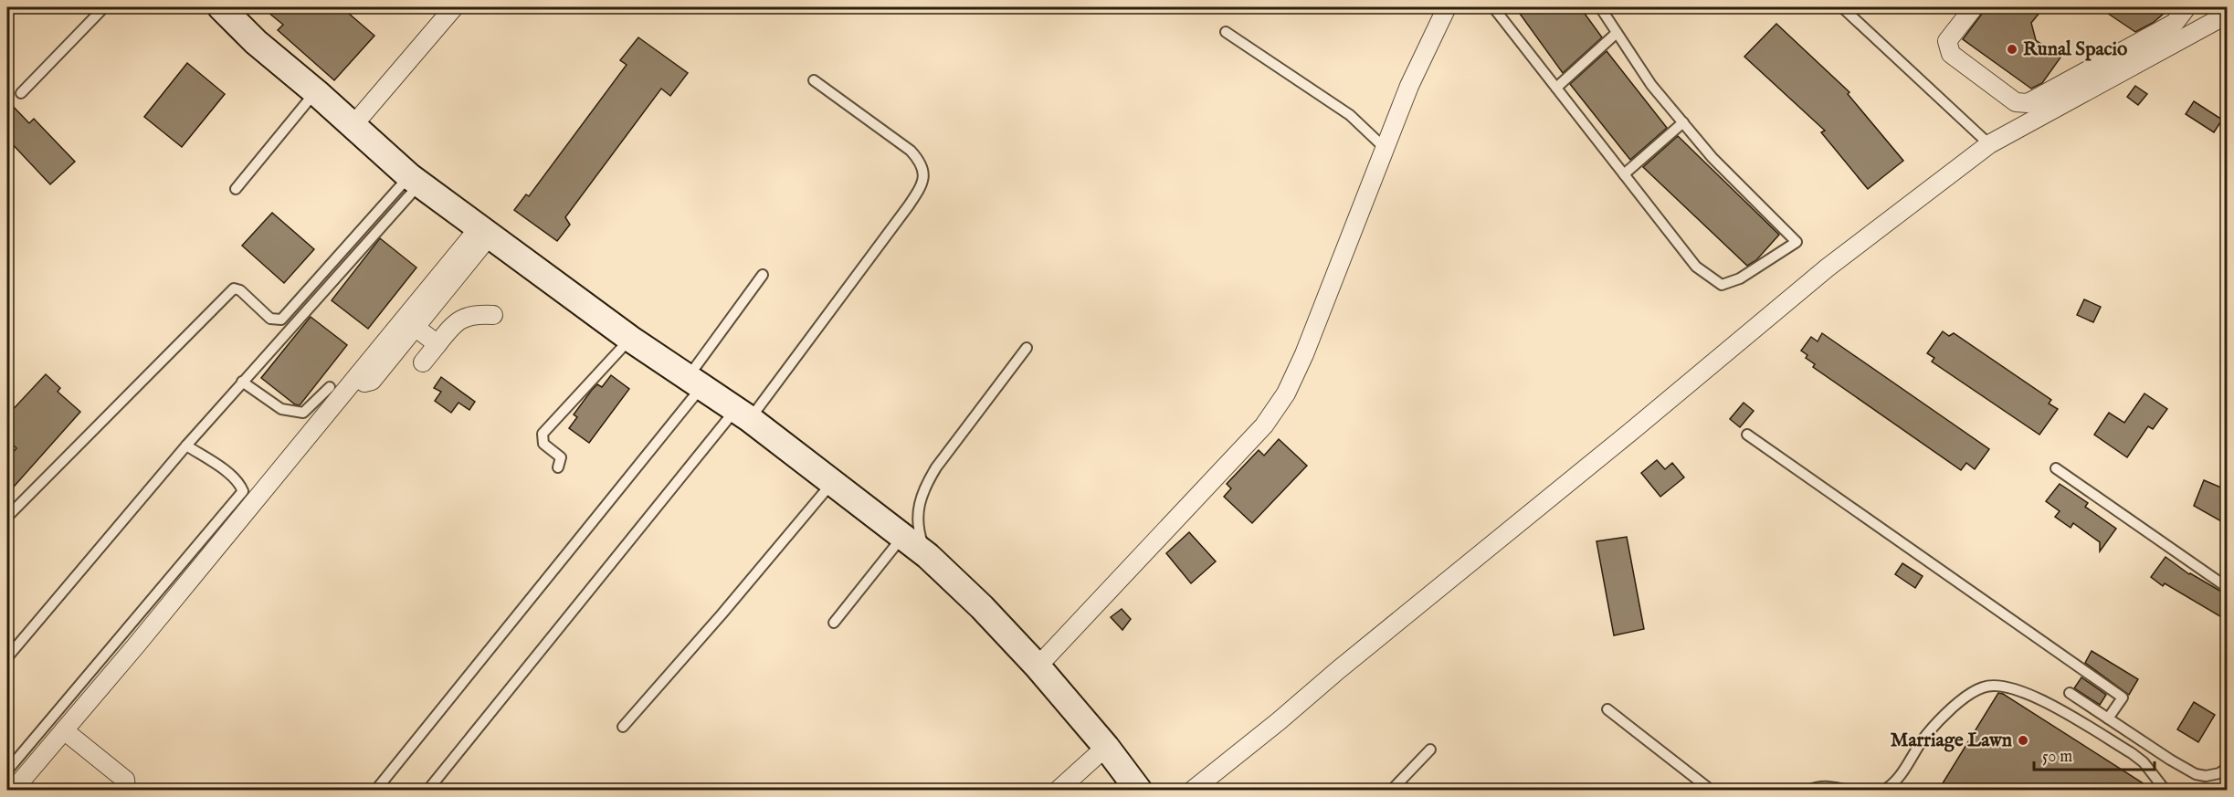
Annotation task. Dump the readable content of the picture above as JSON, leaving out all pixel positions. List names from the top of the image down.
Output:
{
  "places": ["Runal Spacio", "Marriage Lawn"],
  "scale_bar": "50 m"
}
